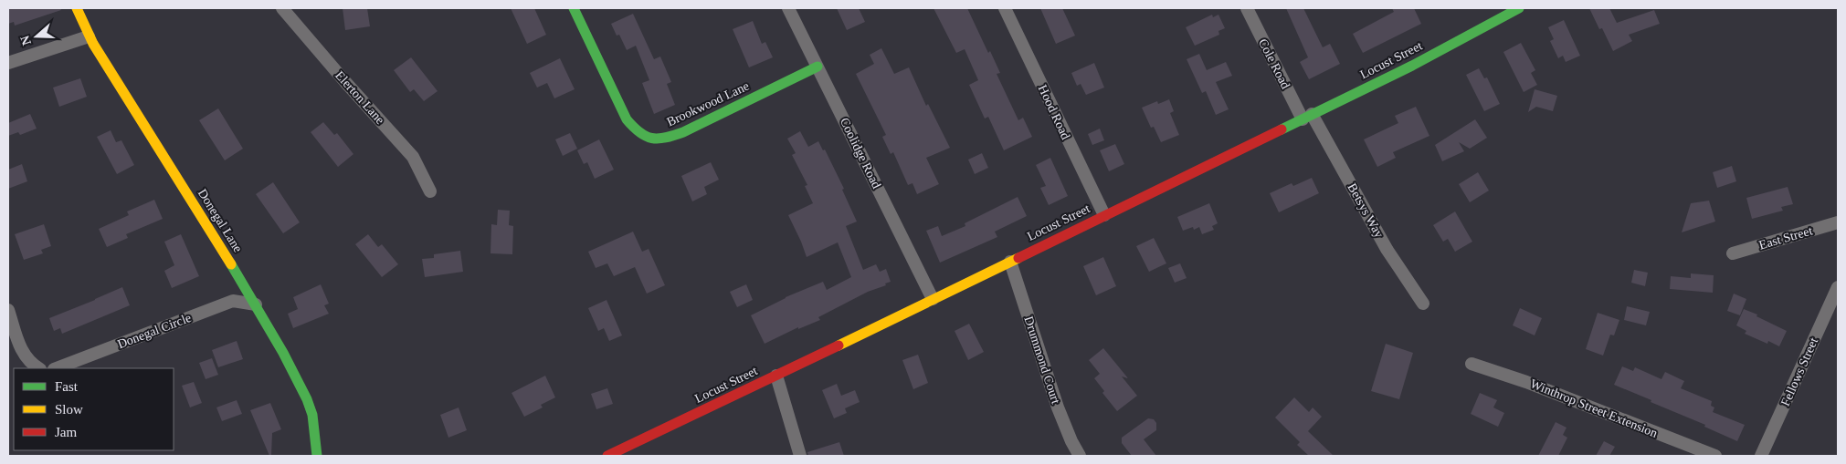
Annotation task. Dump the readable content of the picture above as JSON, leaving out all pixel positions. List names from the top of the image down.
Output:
{
  "streets": {
    "main road": ["Locust Street", "Brookwood Lane", "Donegal Lane"],
    "street": [
      "Cole Road",
      "Elerton Lane",
      "Hood Road",
      "Coolidge Road",
      "Betsys Way",
      "East Street",
      "Donegal Circle",
      "Drummond Court",
      "Fellows Street",
      "Winthrop Street Extension"
    ]
  },
  "crossings": [
    ["Locust Street", "Cole Road"],
    ["Locust Street", "Hood Road"],
    ["Locust Street", "Coolidge Road"],
    ["Locust Street", "Betsys Way"],
    ["Locust Street", "Drummond Court"],
    ["Cole Road", "Betsys Way"],
    ["Brookwood Lane", "Coolidge Road"],
    ["Donegal Lane", "Donegal Circle"]
  ],
  "legend": ["Fast", "Slow", "Jam"],
  "north": "left"
}
